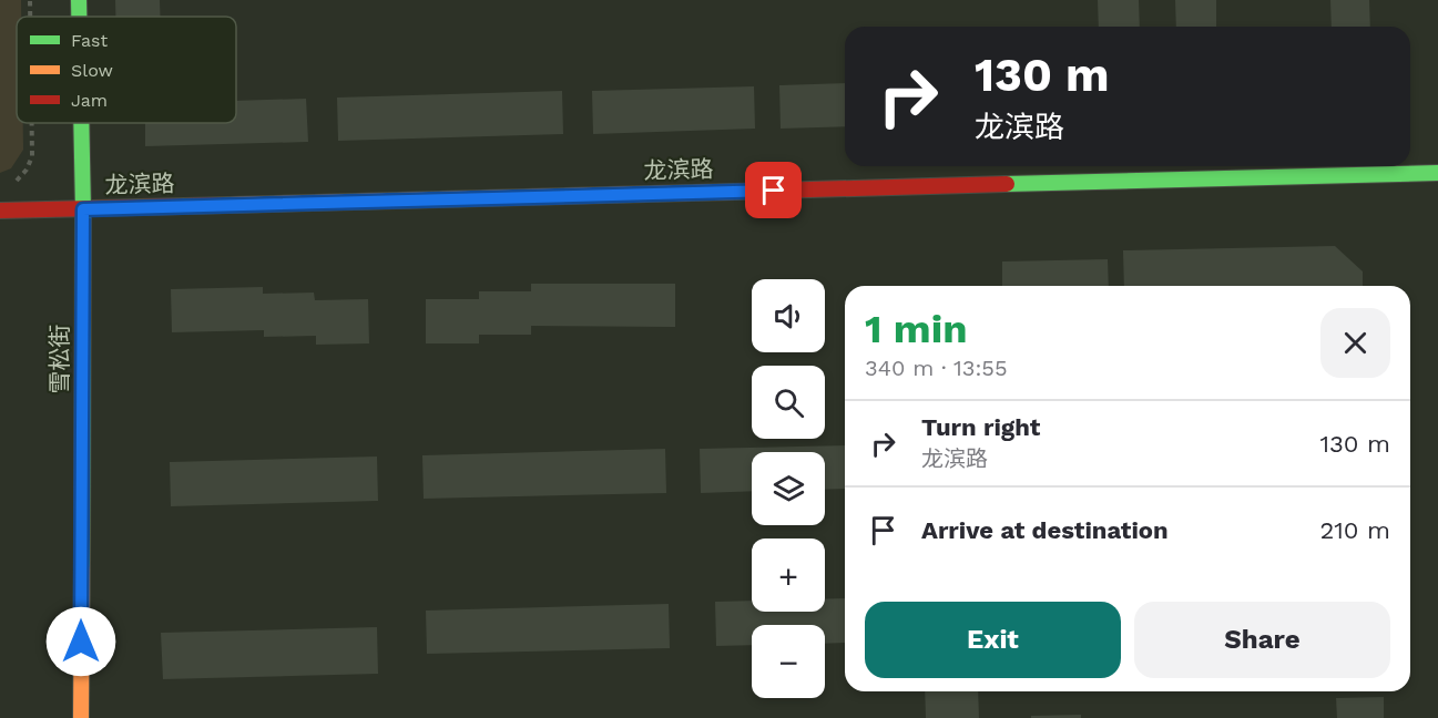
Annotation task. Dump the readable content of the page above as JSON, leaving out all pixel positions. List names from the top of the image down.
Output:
{
  "streets": {
    "street": ["龙滨路", "雪松街"]
  },
  "crossings": [
    ["龙滨路", "雪松街"]
  ],
  "legend": ["Fast", "Slow", "Jam"],
  "page": {
    "turn": ["130 m", "龙滨路"],
    "map_buttons": ["+", "−"],
    "heading": ["1 min", "340 m · 13:55"],
    "list": [
      {
        "name": "Turn right",
        "note": "龙滨路",
        "value": "130 m"
      },
      {
        "name": "Arrive at destination",
        "value": "210 m"
      }
    ],
    "buttons": ["Exit", "Share"]
  }
}
